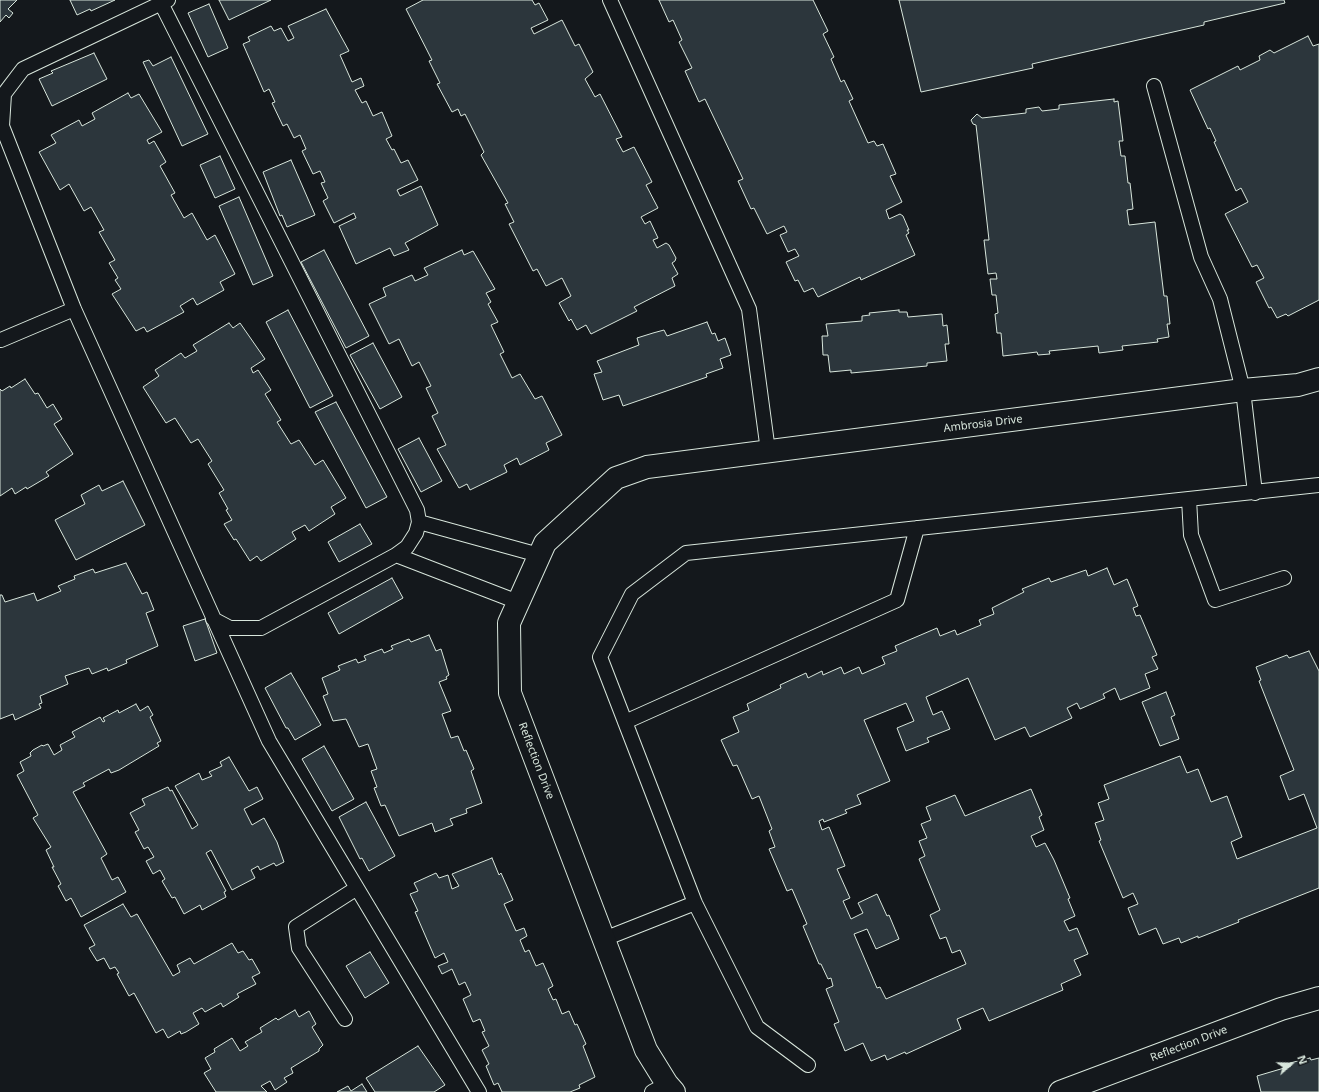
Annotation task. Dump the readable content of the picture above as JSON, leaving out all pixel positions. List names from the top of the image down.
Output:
{
  "streets": {
    "street": ["Ambrosia Drive", "Reflection Drive"]
  },
  "crossings": [
    ["Ambrosia Drive", "Reflection Drive"]
  ],
  "north": "right"
}
